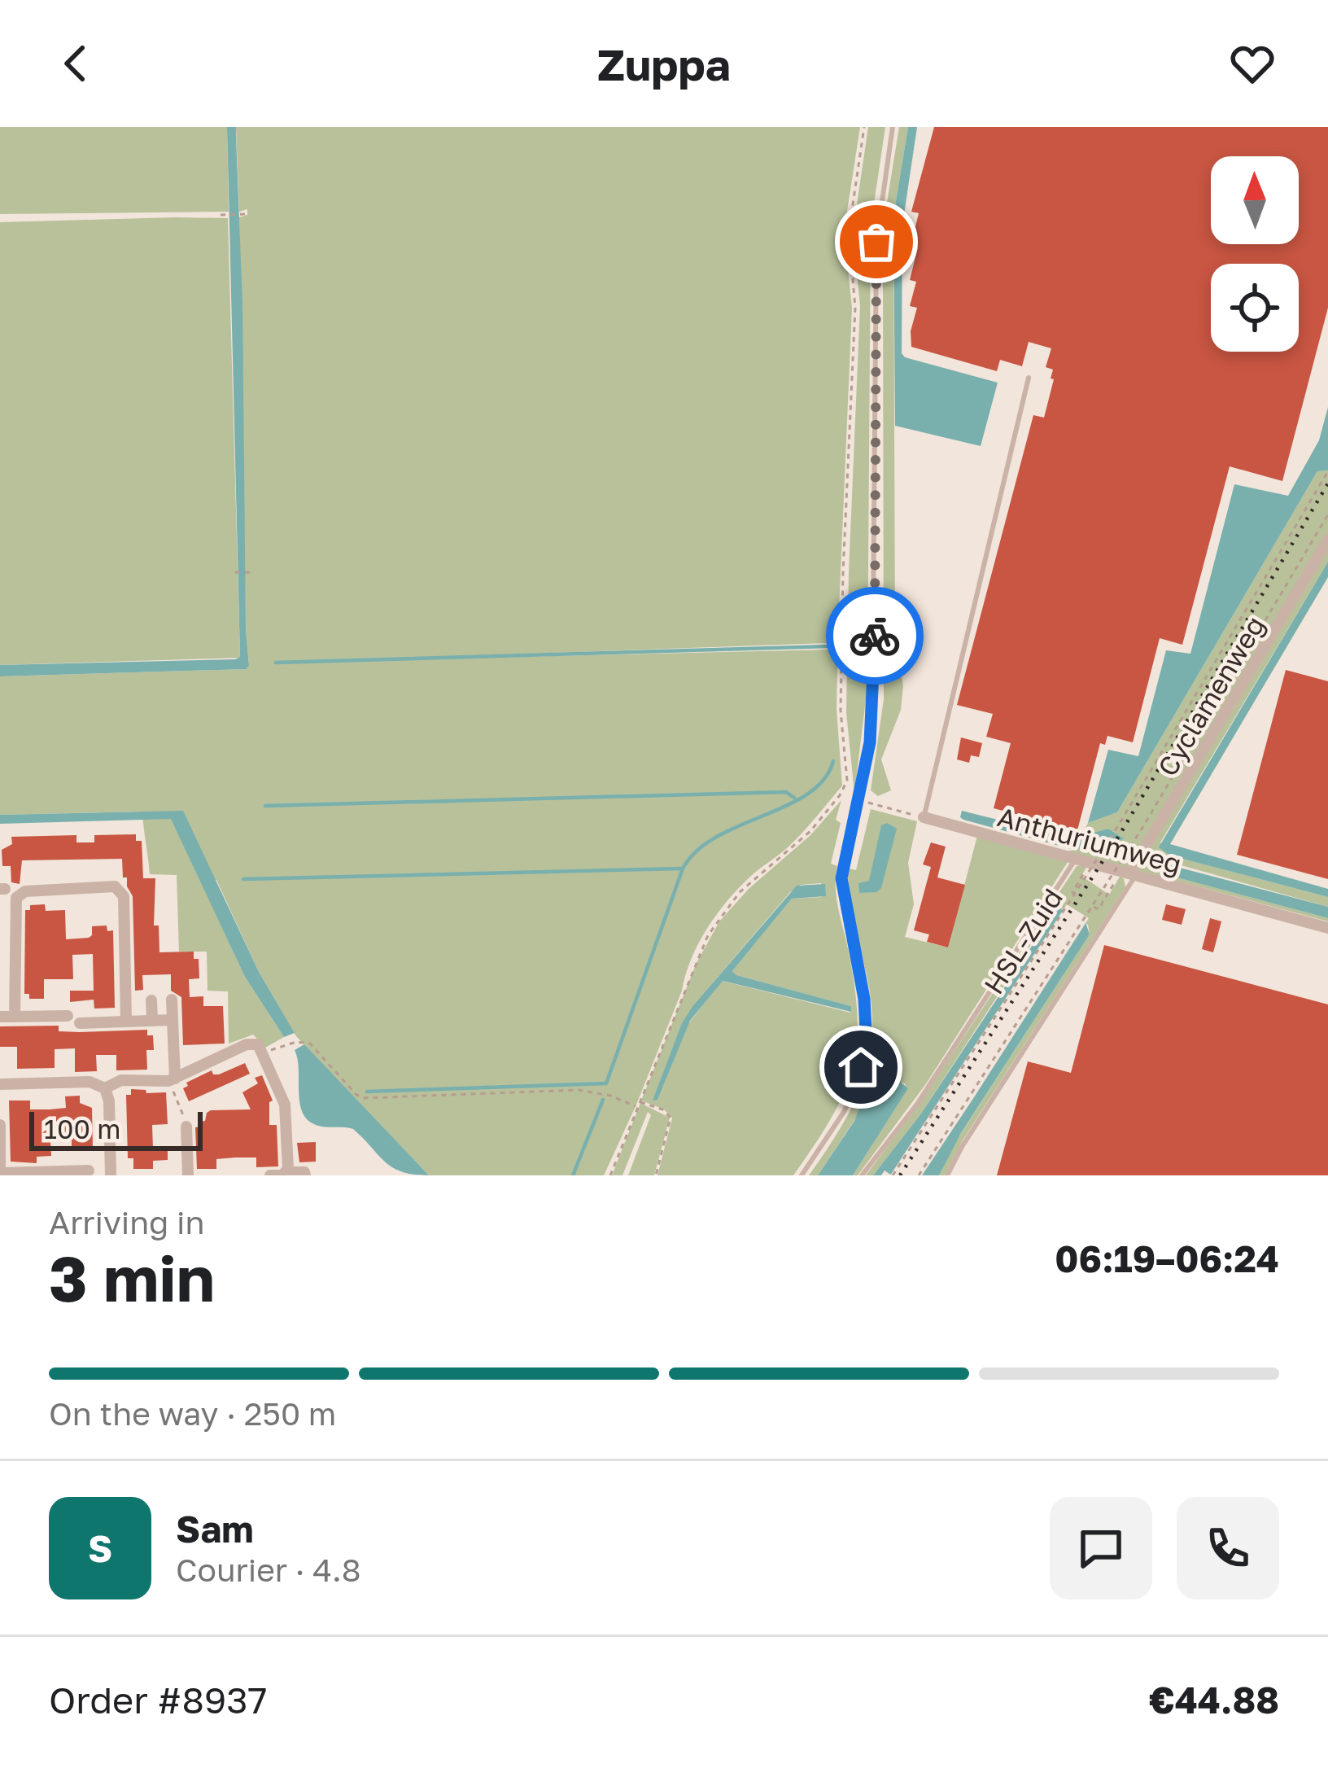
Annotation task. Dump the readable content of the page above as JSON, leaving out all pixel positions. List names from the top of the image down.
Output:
{
  "streets": {
    "street": ["Cyclamenweg", "Anthuriumweg"],
    "path": ["HSL-Zuid"]
  },
  "crossings": [
    ["Cyclamenweg", "Anthuriumweg"]
  ],
  "scale_bar": "100 m",
  "north": "top",
  "page": {
    "header": "Zuppa",
    "scale": "100 m",
    "heading": ["3 min", "Arriving in", "06:19–06:24"],
    "panel": [
      "Sam",
      "Courier · 4.8",
      "Order #8937",
      "€44.88"
    ],
    "bar": "On the way · 250 m",
    "round": "S"
  }
}
